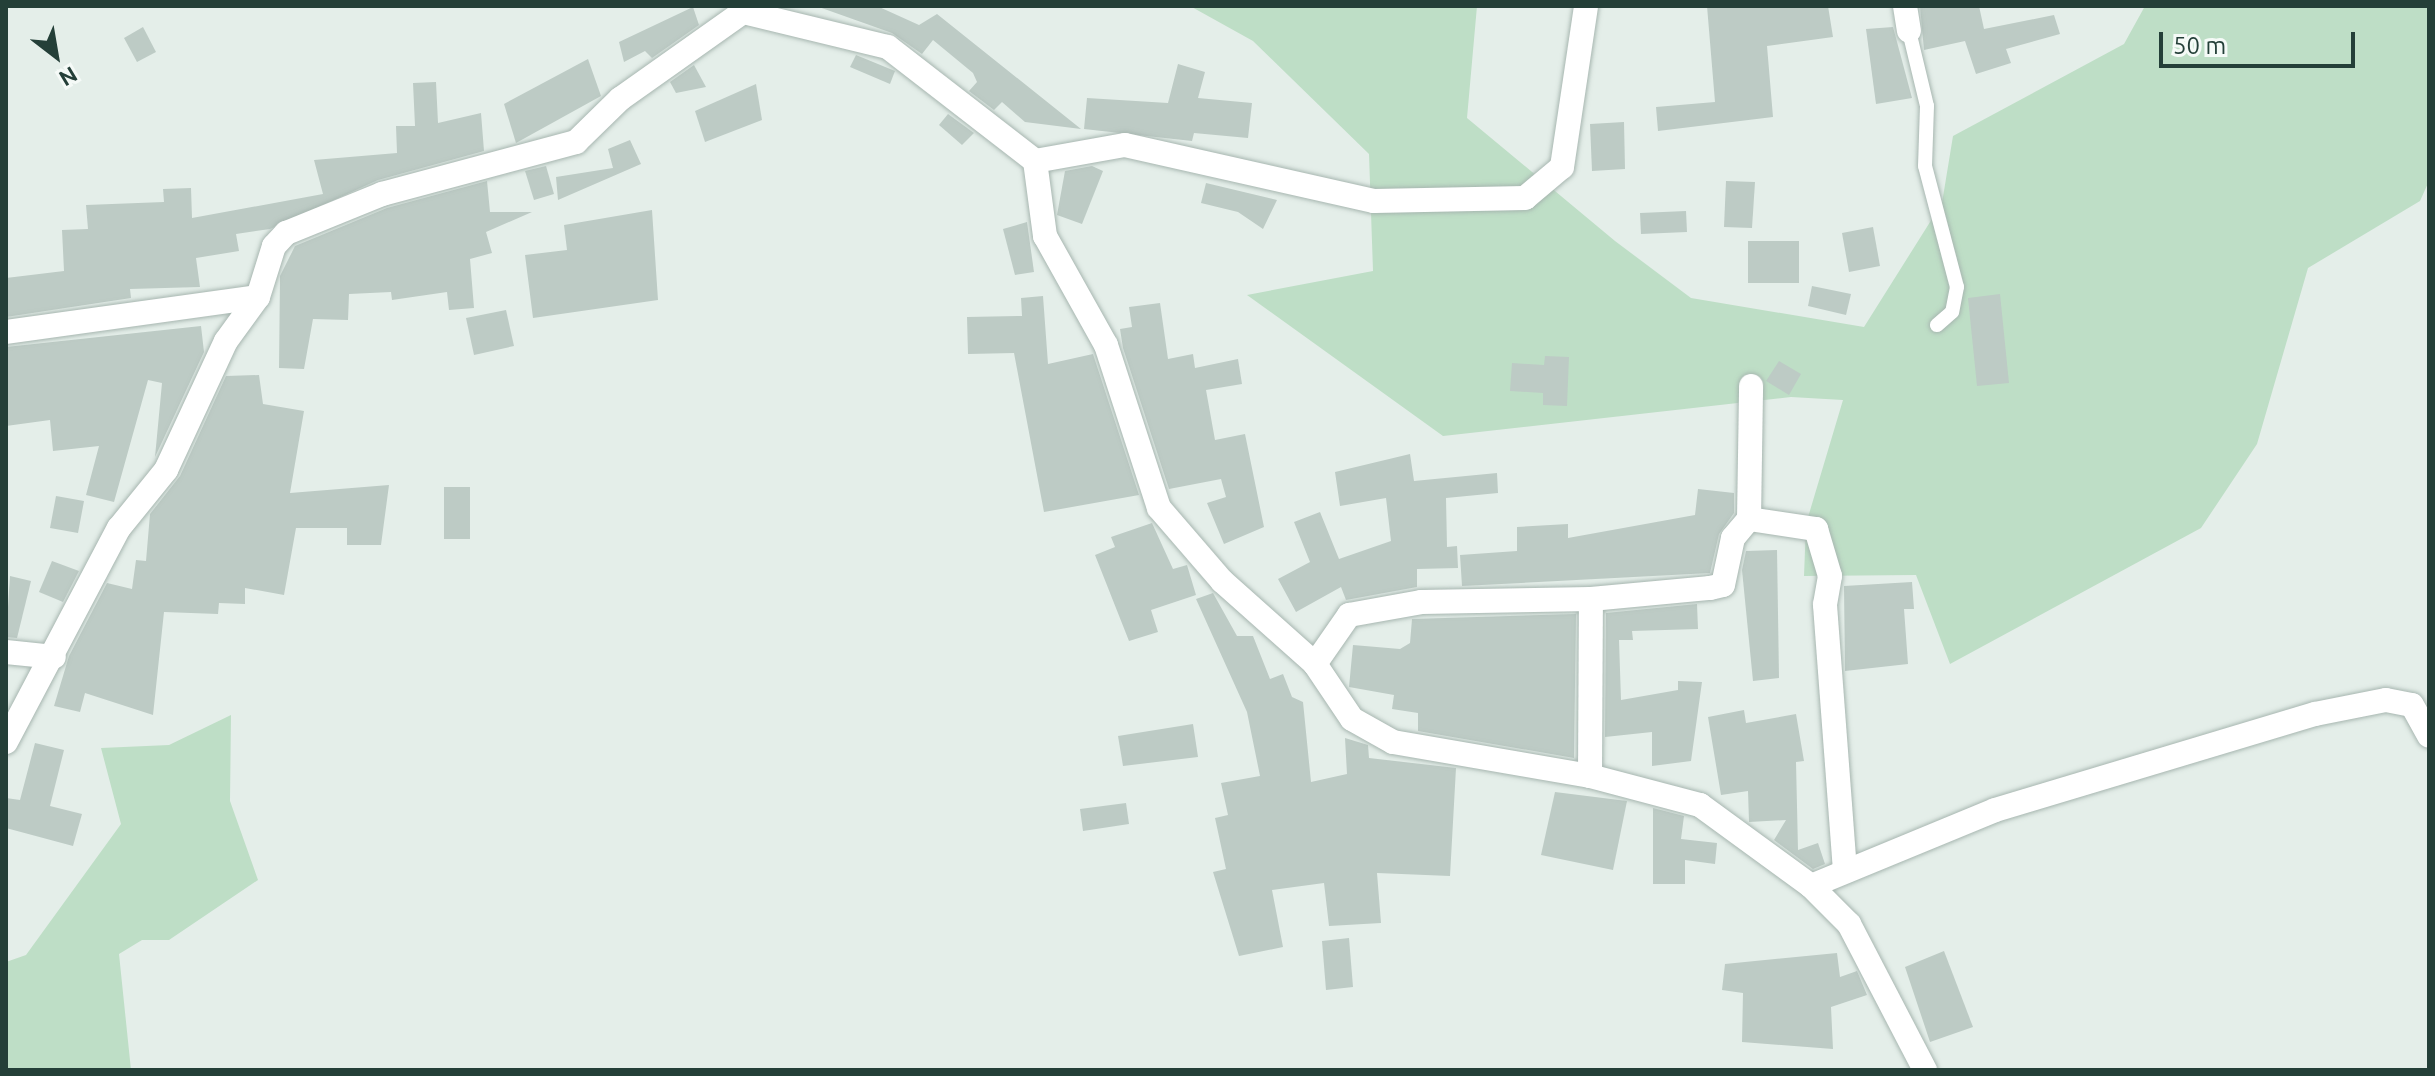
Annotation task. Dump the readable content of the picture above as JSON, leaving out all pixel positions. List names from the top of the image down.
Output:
{
  "scale_bar": "50 m",
  "north": "bottom right"
}
